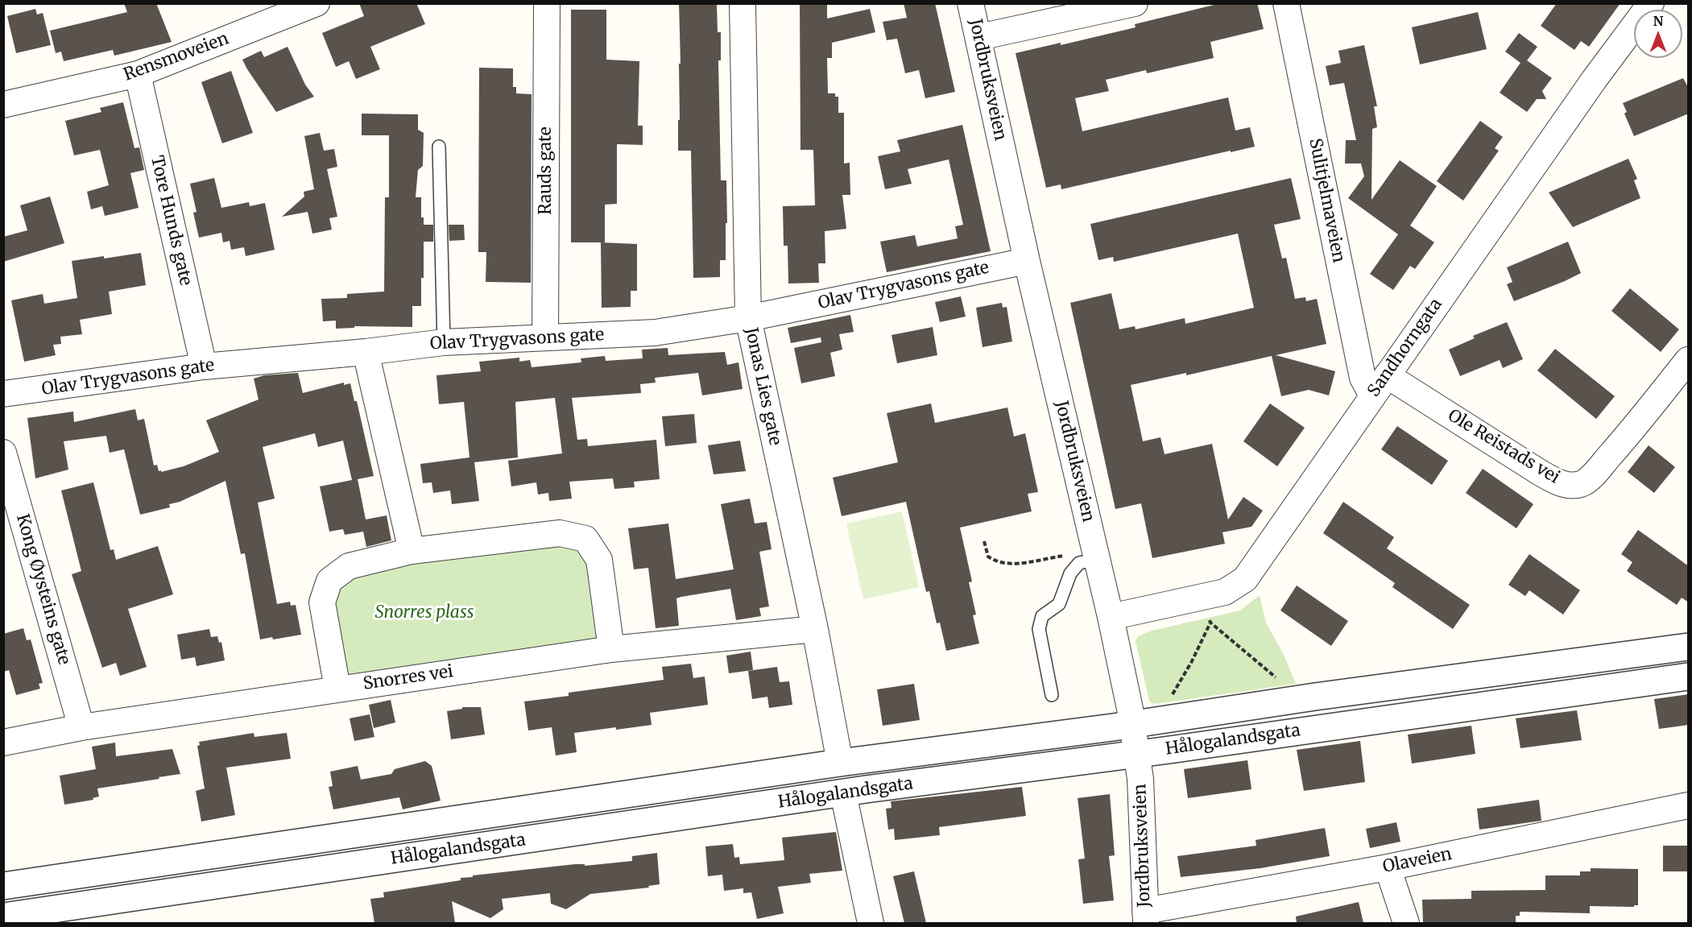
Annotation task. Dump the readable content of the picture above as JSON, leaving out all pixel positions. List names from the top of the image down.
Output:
{
  "streets": {
    "street": [
      "Rensmoveien",
      "Jordbruksveien",
      "Rauds gate",
      "Sulitjelmaveien",
      "Tore Hunds gate",
      "Olav Trygvasons gate",
      "Sandhorngata",
      "Jonas Lies gate",
      "Ole Reistads vei",
      "Kong Øysteins gate",
      "Snorres vei",
      "Hålogalandsgata",
      "Olaveien"
    ]
  },
  "crossings": [
    ["Rensmoveien", "Tore Hunds gate"],
    ["Jordbruksveien", "Olav Trygvasons gate"],
    ["Jordbruksveien", "Sandhorngata"],
    ["Jordbruksveien", "Hålogalandsgata"],
    ["Jordbruksveien", "Olaveien"],
    ["Rauds gate", "Olav Trygvasons gate"],
    ["Sulitjelmaveien", "Sandhorngata"],
    ["Tore Hunds gate", "Olav Trygvasons gate"],
    ["Olav Trygvasons gate", "Jonas Lies gate"],
    ["Sandhorngata", "Ole Reistads vei"],
    ["Jonas Lies gate", "Snorres vei"],
    ["Jonas Lies gate", "Hålogalandsgata"],
    ["Kong Øysteins gate", "Snorres vei"]
  ],
  "parks": ["Snorres plass"],
  "north": "top"
}
